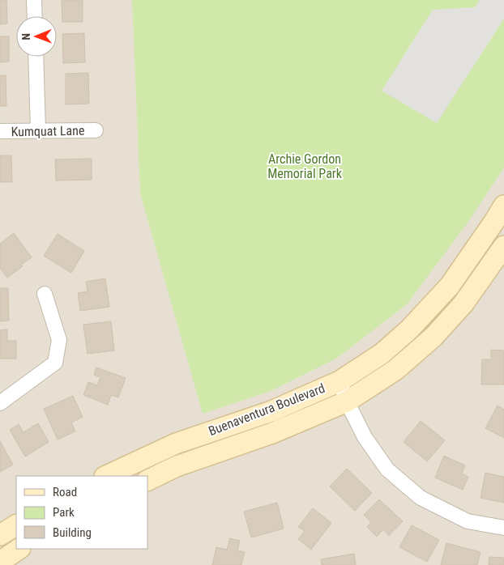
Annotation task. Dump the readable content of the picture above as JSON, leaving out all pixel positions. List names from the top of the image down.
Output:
{
  "streets": {
    "main road": ["Buenaventura Boulevard"],
    "street": ["Kumquat Lane"]
  },
  "parks": ["Archie Gordon Memorial Park"],
  "legend": ["Road", "Park", "Building"],
  "north": "left"
}
